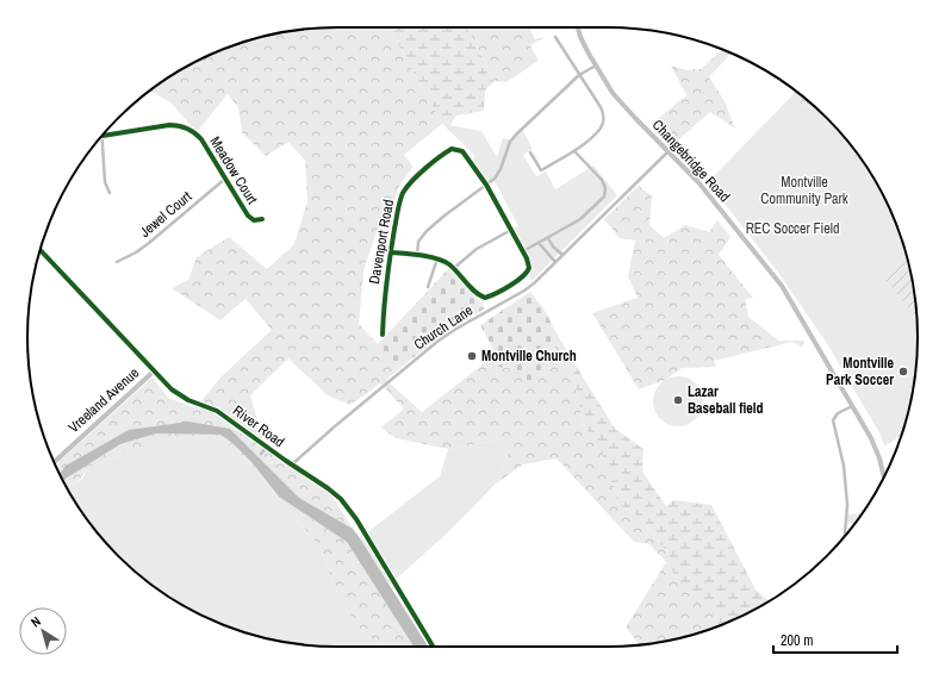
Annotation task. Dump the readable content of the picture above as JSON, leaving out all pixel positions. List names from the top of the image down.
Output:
{
  "streets": {
    "street": [
      "Changebridge Road",
      "Meadow Court",
      "Jewel Court",
      "Davenport Road",
      "Church Lane",
      "Vreeland Avenue",
      "River Road"
    ]
  },
  "crossings": [
    ["Changebridge Road", "Church Lane"],
    ["Meadow Court", "Jewel Court"],
    ["Church Lane", "River Road"],
    ["Vreeland Avenue", "River Road"]
  ],
  "parks": ["Montville Community Park", "REC Soccer Field"],
  "places": ["Montville Church", "Montville Park Soccer", "Lazar Baseball field"],
  "scale_bar": "200 m",
  "north": "top left"
}
